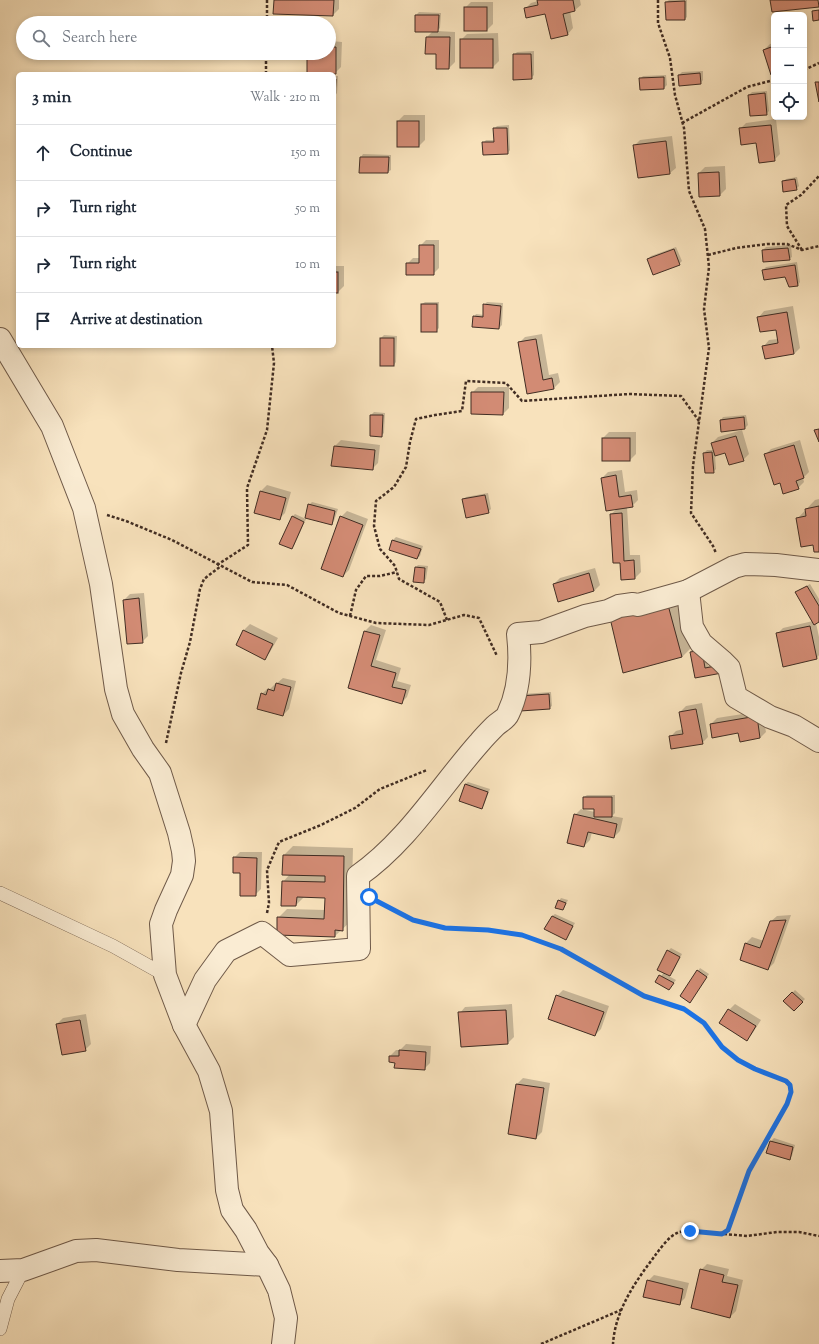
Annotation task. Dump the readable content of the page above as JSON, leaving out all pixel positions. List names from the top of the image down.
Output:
{
  "page": {
    "map_buttons": ["+", "−"],
    "search": "Search here",
    "heading": ["3 min", "Walk · 210 m"],
    "list": [
      ["Continue", "150 m"],
      ["Turn right", "50 m"],
      ["Turn right", "10 m"],
      "Arrive at destination"
    ]
  }
}
